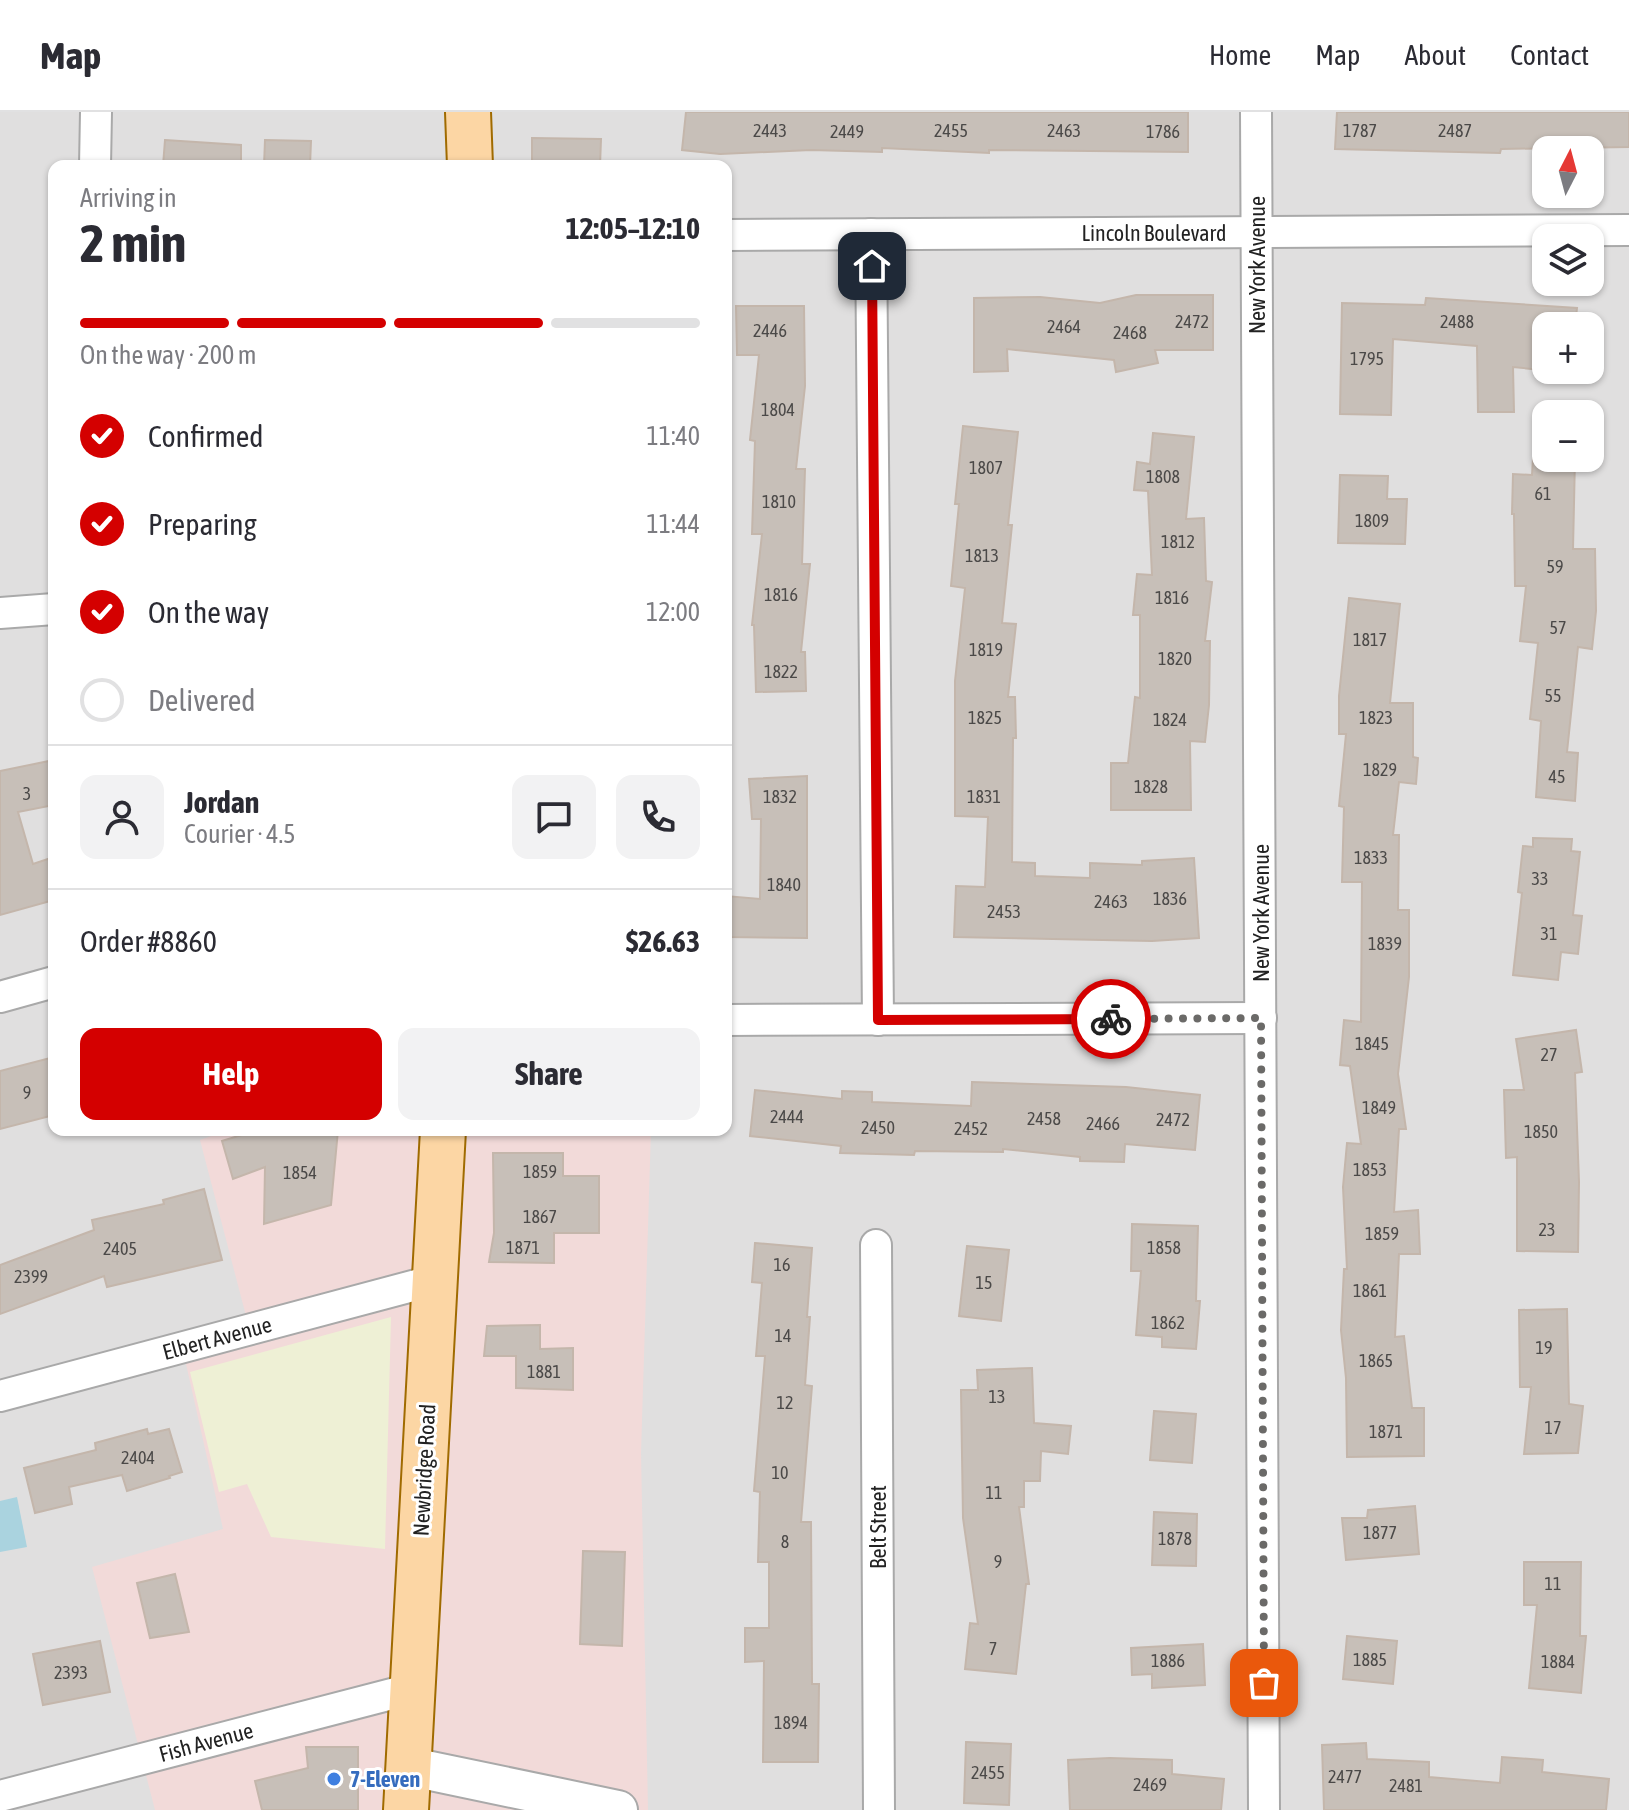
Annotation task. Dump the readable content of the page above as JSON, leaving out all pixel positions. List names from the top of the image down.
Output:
{
  "streets": {
    "main road": ["Newbridge Road"],
    "street": [
      "Lincoln Boulevard",
      "New York Avenue",
      "Elbert Avenue",
      "Belt Street",
      "Fish Avenue"
    ]
  },
  "crossings": [
    ["Lincoln Boulevard", "New York Avenue"],
    ["Elbert Avenue", "Newbridge Road"],
    ["Newbridge Road", "Fish Avenue"]
  ],
  "places": ["7-Eleven"],
  "house_numbers": [
    "2443",
    "2455",
    "2463",
    "1787",
    "2487",
    "2449",
    "1786",
    "2472",
    "2488",
    "2464",
    "2446",
    "2468",
    "1795",
    "1804",
    "1807",
    "1808",
    "61",
    "1810",
    "1809",
    "1812",
    "1813",
    "59",
    "1816",
    "1816",
    "57",
    "1817",
    "1819",
    "1820",
    "1822",
    "55",
    "1825",
    "1823",
    "1824",
    "1829",
    "45",
    "1828",
    "3",
    "1832",
    "1831",
    "1833",
    "33",
    "1840",
    "1836",
    "2463",
    "2453",
    "31",
    "1839",
    "1845",
    "27",
    "9",
    "1849",
    "2444",
    "2458",
    "2472",
    "2466",
    "2450",
    "2452",
    "1850",
    "1853",
    "1859",
    "1854",
    "1867",
    "23",
    "1859",
    "1871",
    "1858",
    "2405",
    "16",
    "2399",
    "15",
    "1861",
    "1862",
    "14",
    "19",
    "1865",
    "1881",
    "13",
    "12",
    "17",
    "1871",
    "2404",
    "10",
    "11",
    "1877",
    "1878",
    "8",
    "9",
    "11",
    "7",
    "1885",
    "1886",
    "1884",
    "2393",
    "1894",
    "2455",
    "2477",
    "2469",
    "2481"
  ],
  "north": "top",
  "page": {
    "header": "Map",
    "nav": [
      "Home",
      "Map",
      "About",
      "Contact"
    ],
    "map_buttons": ["+", "−"],
    "heading": ["2 min", "Arriving in", "12:05–12:10"],
    "panel": [
      "Jordan",
      "Courier · 4.5",
      "Order #8860",
      "$26.63"
    ],
    "bar": "On the way · 200 m",
    "list": [
      ["Confirmed", "11:40"],
      ["Preparing", "11:44"],
      ["On the way", "12:00"],
      "Delivered"
    ],
    "buttons": ["Help", "Share"]
  }
}
